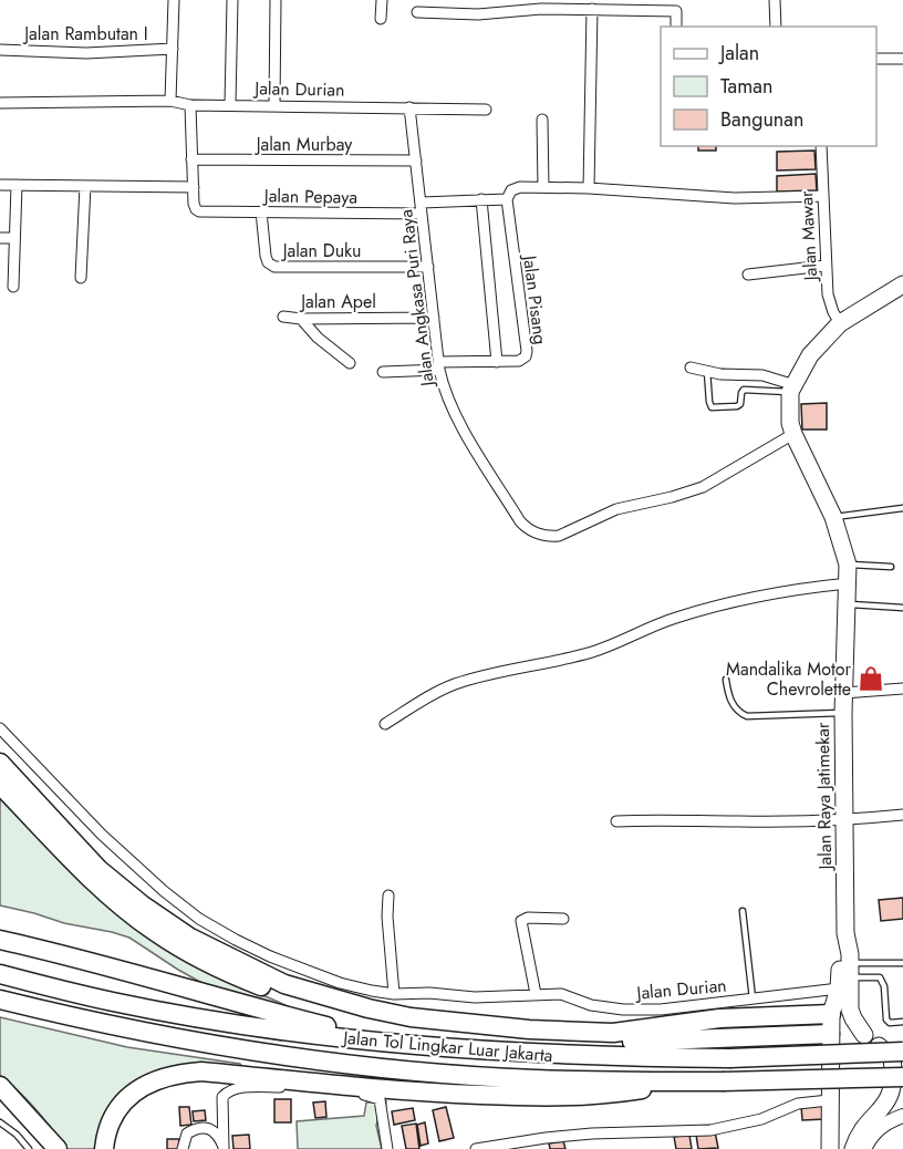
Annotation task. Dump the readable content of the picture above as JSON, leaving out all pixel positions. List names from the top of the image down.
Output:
{
  "streets": {
    "highway": ["Jalan Tol Lingkar Luar Jakarta"],
    "main road": ["Jalan Raya Jatimekar"],
    "street": [
      "Jalan Rambutan I",
      "Jalan Durian",
      "Jalan Murbay",
      "Jalan Pepaya",
      "Jalan Mawar",
      "Jalan Duku",
      "Jalan Angkasa Puri Raya",
      "Jalan Pisang",
      "Jalan Apel"
    ]
  },
  "crossings": [
    ["Jalan Durian", "Jalan Angkasa Puri Raya"],
    ["Jalan Durian", "Jalan Raya Jatimekar"],
    ["Jalan Murbay", "Jalan Angkasa Puri Raya"],
    ["Jalan Pepaya", "Jalan Duku"],
    ["Jalan Pepaya", "Jalan Angkasa Puri Raya"],
    ["Jalan Duku", "Jalan Angkasa Puri Raya"],
    ["Jalan Angkasa Puri Raya", "Jalan Pisang"],
    ["Jalan Angkasa Puri Raya", "Jalan Apel"],
    ["Jalan Angkasa Puri Raya", "Jalan Raya Jatimekar"]
  ],
  "places": {
    "shop": ["Mandalika Motor Chevrolette"]
  },
  "legend": ["Jalan", "Taman", "Bangunan"]
}
